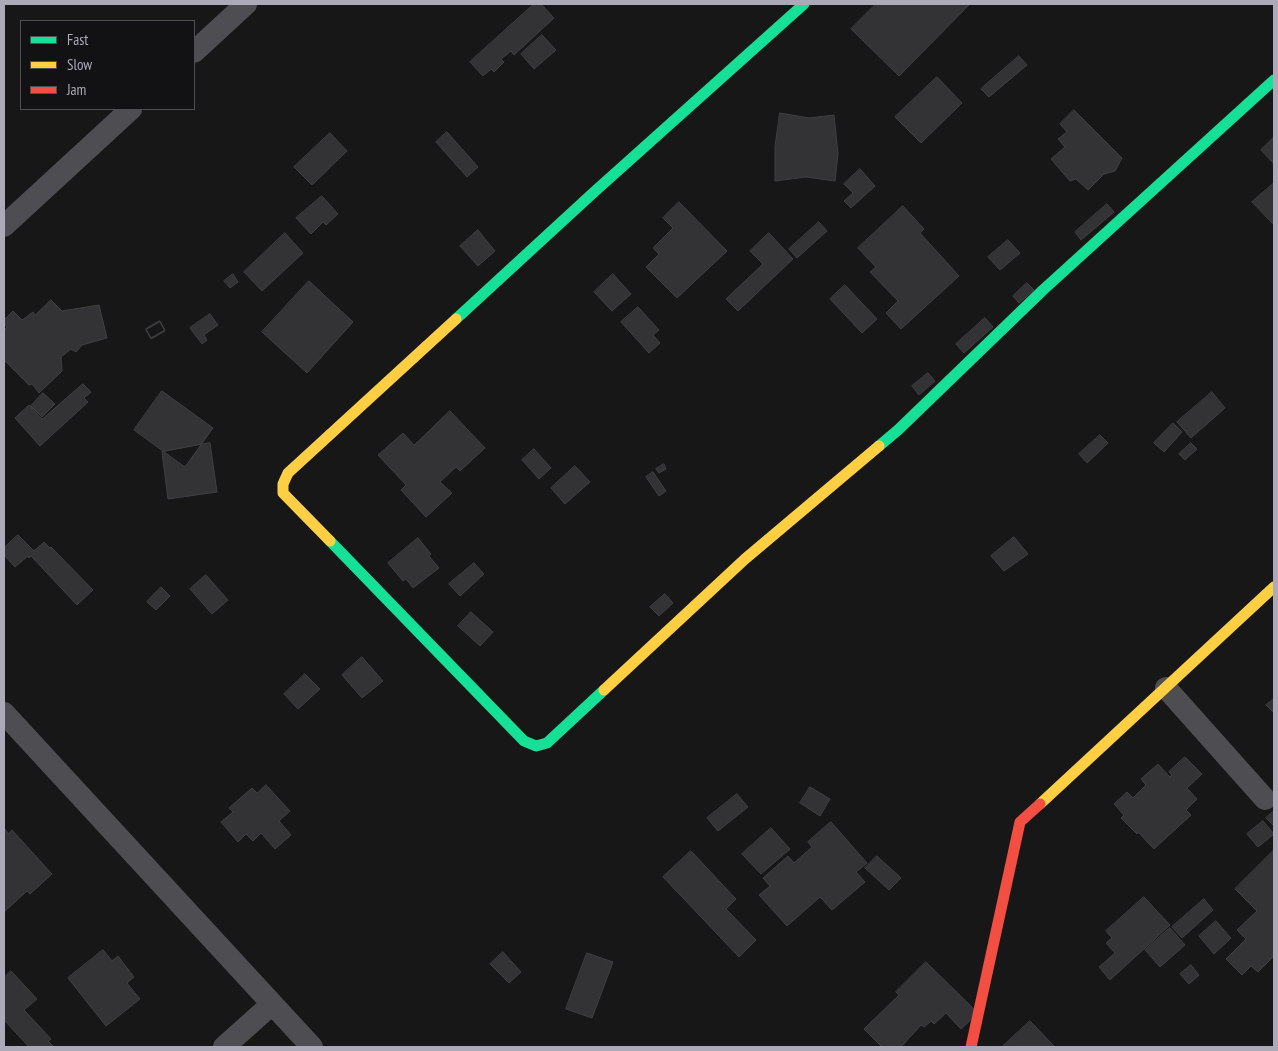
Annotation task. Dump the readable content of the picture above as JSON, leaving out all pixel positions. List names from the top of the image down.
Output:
{
  "legend": ["Fast", "Slow", "Jam"]
}
